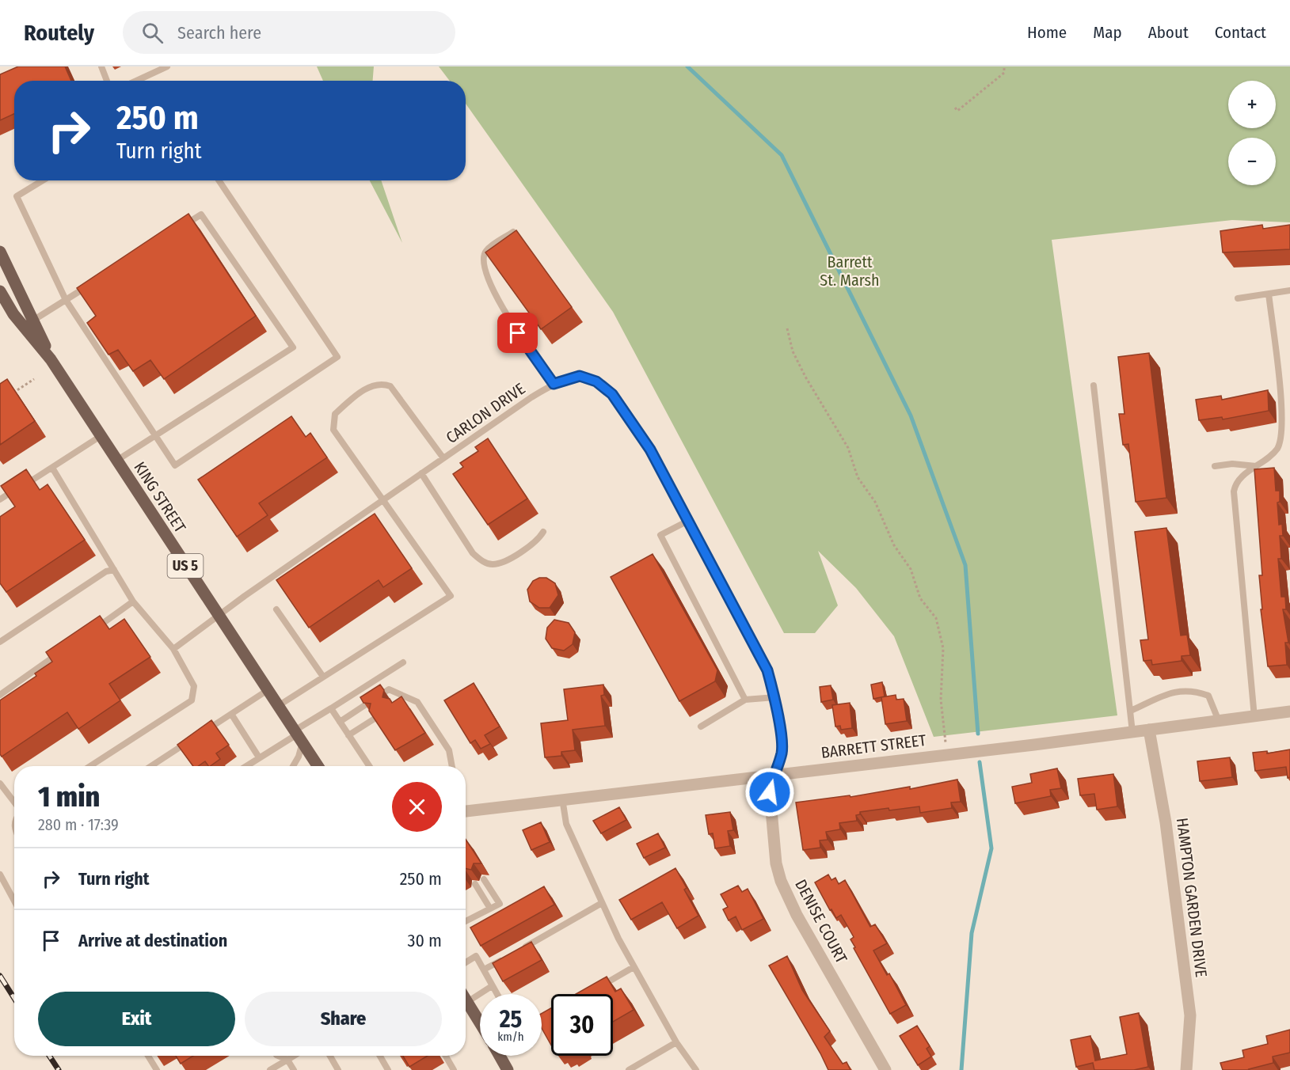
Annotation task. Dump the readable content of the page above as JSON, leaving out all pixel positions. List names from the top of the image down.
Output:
{
  "streets": {
    "main road": ["KING STREET", "US 5"],
    "street": ["BARRETT STREET", "HAMPTON GARDEN DRIVE", "DENISE COURT"],
    "lane": ["CARLON DRIVE"]
  },
  "crossings": [
    ["CARLON DRIVE", "KING STREET"],
    ["CARLON DRIVE", "BARRETT STREET"],
    ["CARLON DRIVE", "DENISE COURT"],
    ["BARRETT STREET", "HAMPTON GARDEN DRIVE"],
    ["BARRETT STREET", "DENISE COURT"]
  ],
  "parks": ["Barrett St. Marsh"],
  "page": {
    "header": "Routely",
    "search": "Search here",
    "nav": [
      "Home",
      "Map",
      "About",
      "Contact"
    ],
    "map_buttons": ["+", "−"],
    "turn": ["250 m", "Turn right"],
    "heading": ["1 min", "280 m · 17:39"],
    "list": [
      {
        "name": "Turn right",
        "value": "250 m"
      },
      {
        "name": "Arrive at destination",
        "value": "30 m"
      }
    ],
    "buttons": ["Exit", "Share"],
    "speed": "25 km/h",
    "limit": "30"
  }
}
